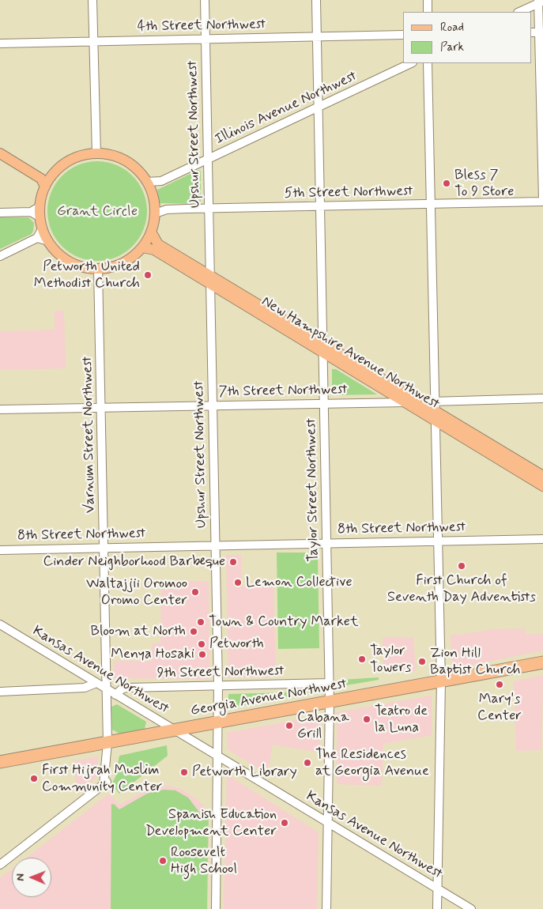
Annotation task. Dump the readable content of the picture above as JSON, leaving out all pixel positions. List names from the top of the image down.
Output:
{
  "streets": {
    "highway": ["Georgia Avenue Northwest"],
    "main road": ["New Hampshire Avenue Northwest"],
    "street": [
      "4th Street Northwest",
      "Illinois Avenue Northwest",
      "Upshur Street Northwest",
      "5th Street Northwest",
      "7th Street Northwest",
      "Varnum Street Northwest",
      "Taylor Street Northwest",
      "8th Street Northwest",
      "Kansas Avenue Northwest",
      "9th Street Northwest"
    ]
  },
  "crossings": [
    ["4th Street Northwest", "Upshur Street Northwest"],
    ["4th Street Northwest", "Taylor Street Northwest"],
    ["Illinois Avenue Northwest", "Upshur Street Northwest"],
    ["Illinois Avenue Northwest", "5th Street Northwest"],
    ["Illinois Avenue Northwest", "New Hampshire Avenue Northwest"],
    ["Illinois Avenue Northwest", "Varnum Street Northwest"],
    ["Illinois Avenue Northwest", "Taylor Street Northwest"],
    ["Upshur Street Northwest", "5th Street Northwest"],
    ["Upshur Street Northwest", "New Hampshire Avenue Northwest"],
    ["Upshur Street Northwest", "7th Street Northwest"],
    ["Upshur Street Northwest", "8th Street Northwest"],
    ["Upshur Street Northwest", "Kansas Avenue Northwest"],
    ["Upshur Street Northwest", "9th Street Northwest"],
    ["Upshur Street Northwest", "Georgia Avenue Northwest"],
    ["5th Street Northwest", "New Hampshire Avenue Northwest"],
    ["5th Street Northwest", "Varnum Street Northwest"],
    ["5th Street Northwest", "Taylor Street Northwest"],
    ["New Hampshire Avenue Northwest", "7th Street Northwest"],
    ["New Hampshire Avenue Northwest", "Varnum Street Northwest"],
    ["New Hampshire Avenue Northwest", "Taylor Street Northwest"],
    ["7th Street Northwest", "Varnum Street Northwest"],
    ["7th Street Northwest", "Taylor Street Northwest"],
    ["Varnum Street Northwest", "8th Street Northwest"],
    ["Varnum Street Northwest", "Kansas Avenue Northwest"],
    ["Varnum Street Northwest", "Georgia Avenue Northwest"],
    ["Taylor Street Northwest", "8th Street Northwest"],
    ["Taylor Street Northwest", "Kansas Avenue Northwest"],
    ["Taylor Street Northwest", "9th Street Northwest"],
    ["Taylor Street Northwest", "Georgia Avenue Northwest"],
    ["Kansas Avenue Northwest", "9th Street Northwest"],
    ["Kansas Avenue Northwest", "Georgia Avenue Northwest"]
  ],
  "parks": ["Grant Circle"],
  "places": [
    "Bless 7 To 9 Store",
    "Petworth United Methodist Church",
    "Cinder Neighborhood Barbeque",
    "First Church of Seventh Day Adventists",
    "Lemon Collective",
    "Waltajjii Oromoo Oromo Center",
    "Town & Country Market",
    "Bloom at North",
    "Petworth",
    "Menya Hosaki",
    "Taylor Towers",
    "Zion Hill Baptist Church",
    "Mary's Center",
    "Teatro de la Luna",
    "Cabana Grill",
    "The Residences at Georgia Avenue",
    "Petworth Library",
    "First Hijrah Muslim Community Center",
    "Spanish Education Development Center",
    "Roosevelt High School"
  ],
  "legend": ["Road", "Park"],
  "north": "left"
}
